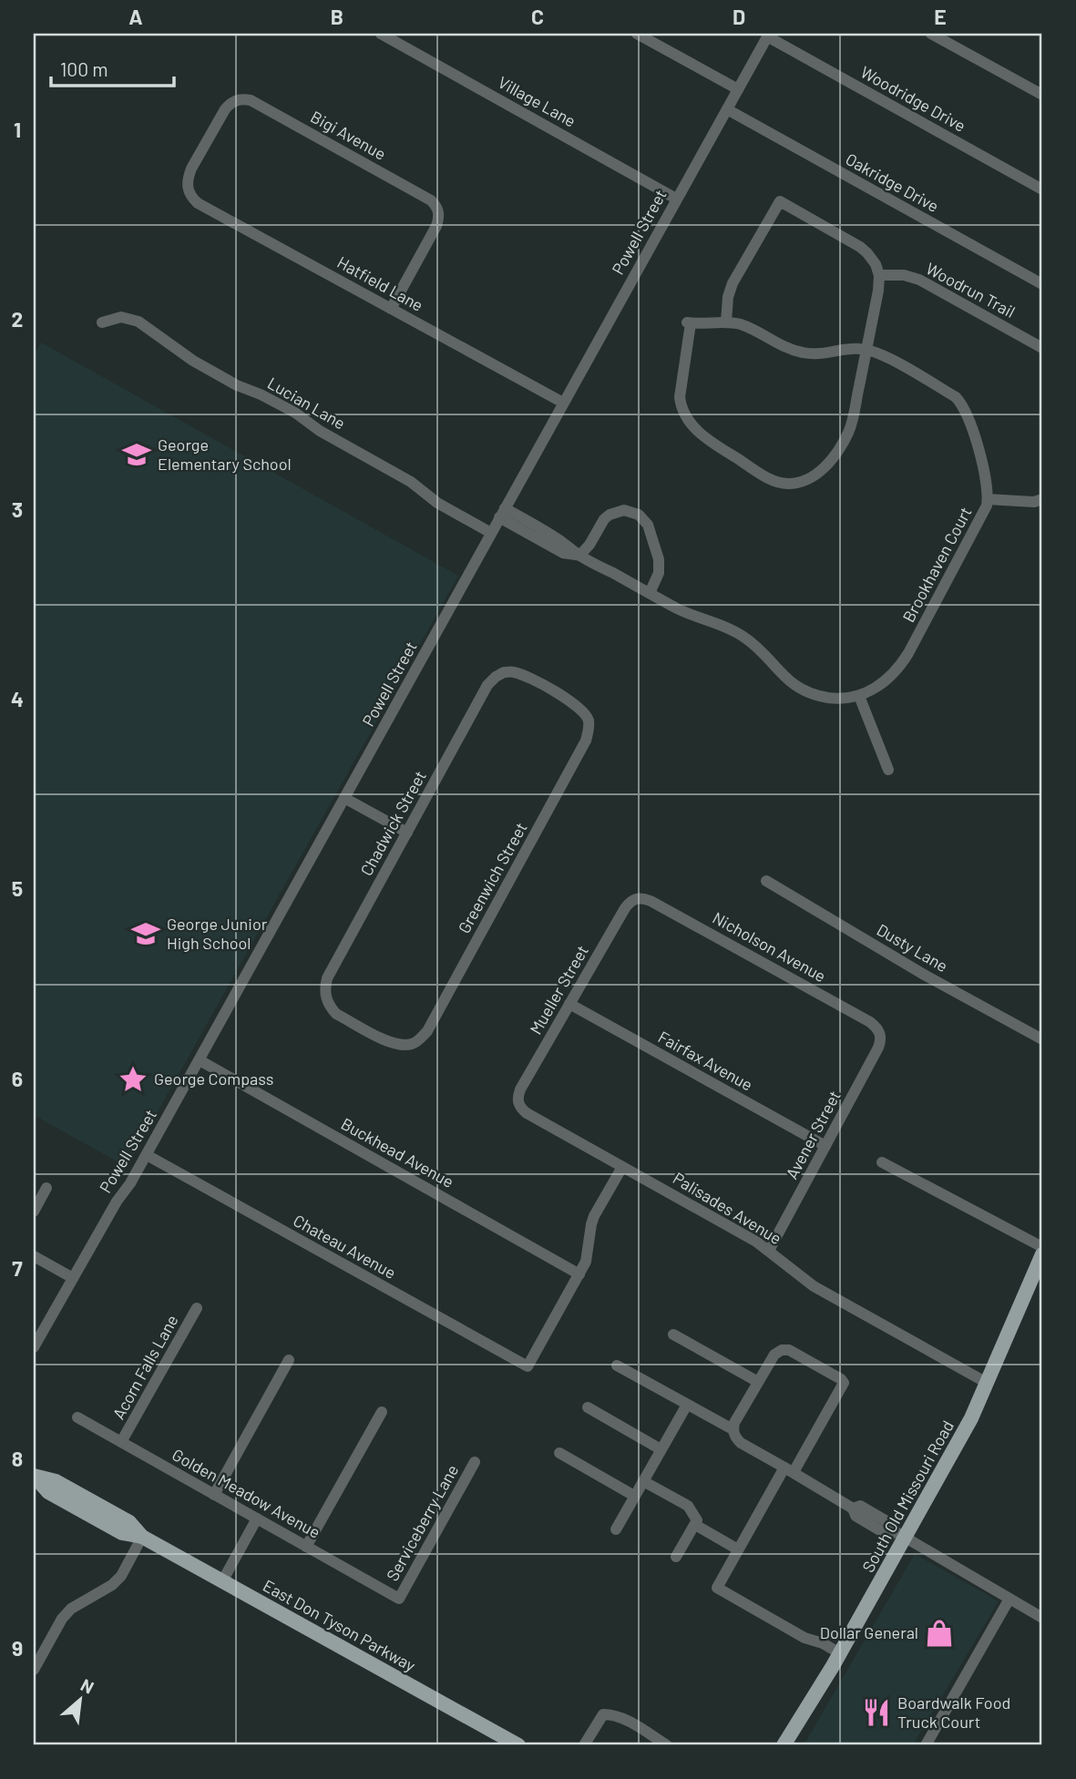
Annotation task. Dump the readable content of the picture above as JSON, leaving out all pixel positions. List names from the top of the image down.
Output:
{
  "streets": {
    "main road": ["South Old Missouri Road", "East Don Tyson Parkway"],
    "street": [
      "Woodridge Drive",
      "Village Lane",
      "Bigi Avenue",
      "Oakridge Drive",
      "Powell Street",
      "Hatfield Lane",
      "Woodrun Trail",
      "Lucian Lane",
      "Brookhaven Court",
      "Chadwick Street",
      "Greenwich Street",
      "Nicholson Avenue",
      "Dusty Lane",
      "Mueller Street",
      "Fairfax Avenue",
      "Avener Street",
      "Buckhead Avenue",
      "Palisades Avenue",
      "Chateau Avenue",
      "Acorn Falls Lane",
      "Golden Meadow Avenue",
      "Serviceberry Lane"
    ]
  },
  "crossings": [
    ["Woodridge Drive", "Powell Street"],
    ["Village Lane", "Powell Street"],
    ["Bigi Avenue", "Hatfield Lane"],
    ["Oakridge Drive", "Powell Street"],
    ["Powell Street", "Hatfield Lane"],
    ["Powell Street", "Lucian Lane"],
    ["Powell Street", "Brookhaven Court"],
    ["Powell Street", "Buckhead Avenue"],
    ["Powell Street", "Chateau Avenue"],
    ["Chadwick Street", "Greenwich Street"],
    ["Nicholson Avenue", "Mueller Street"],
    ["Nicholson Avenue", "Avener Street"],
    ["Mueller Street", "Fairfax Avenue"],
    ["Mueller Street", "Palisades Avenue"],
    ["Fairfax Avenue", "Avener Street"],
    ["Avener Street", "Palisades Avenue"],
    ["Buckhead Avenue", "Chateau Avenue"],
    ["Palisades Avenue", "South Old Missouri Road"],
    ["Acorn Falls Lane", "Golden Meadow Avenue"],
    ["Golden Meadow Avenue", "Serviceberry Lane"]
  ],
  "places": {
    "school or university": ["George Elementary School", "George Junior High School"],
    "place": ["George Compass"],
    "shop": ["Dollar General"],
    "restaurant": ["Boardwalk Food Truck Court"]
  },
  "scale_bar": "100 m",
  "north": "top right",
  "grid": {
    "columns": [
      "A",
      "B",
      "C",
      "D",
      "E"
    ],
    "rows": [
      "1",
      "2",
      "3",
      "4",
      "5",
      "6",
      "7",
      "8",
      "9"
    ]
  }
}
